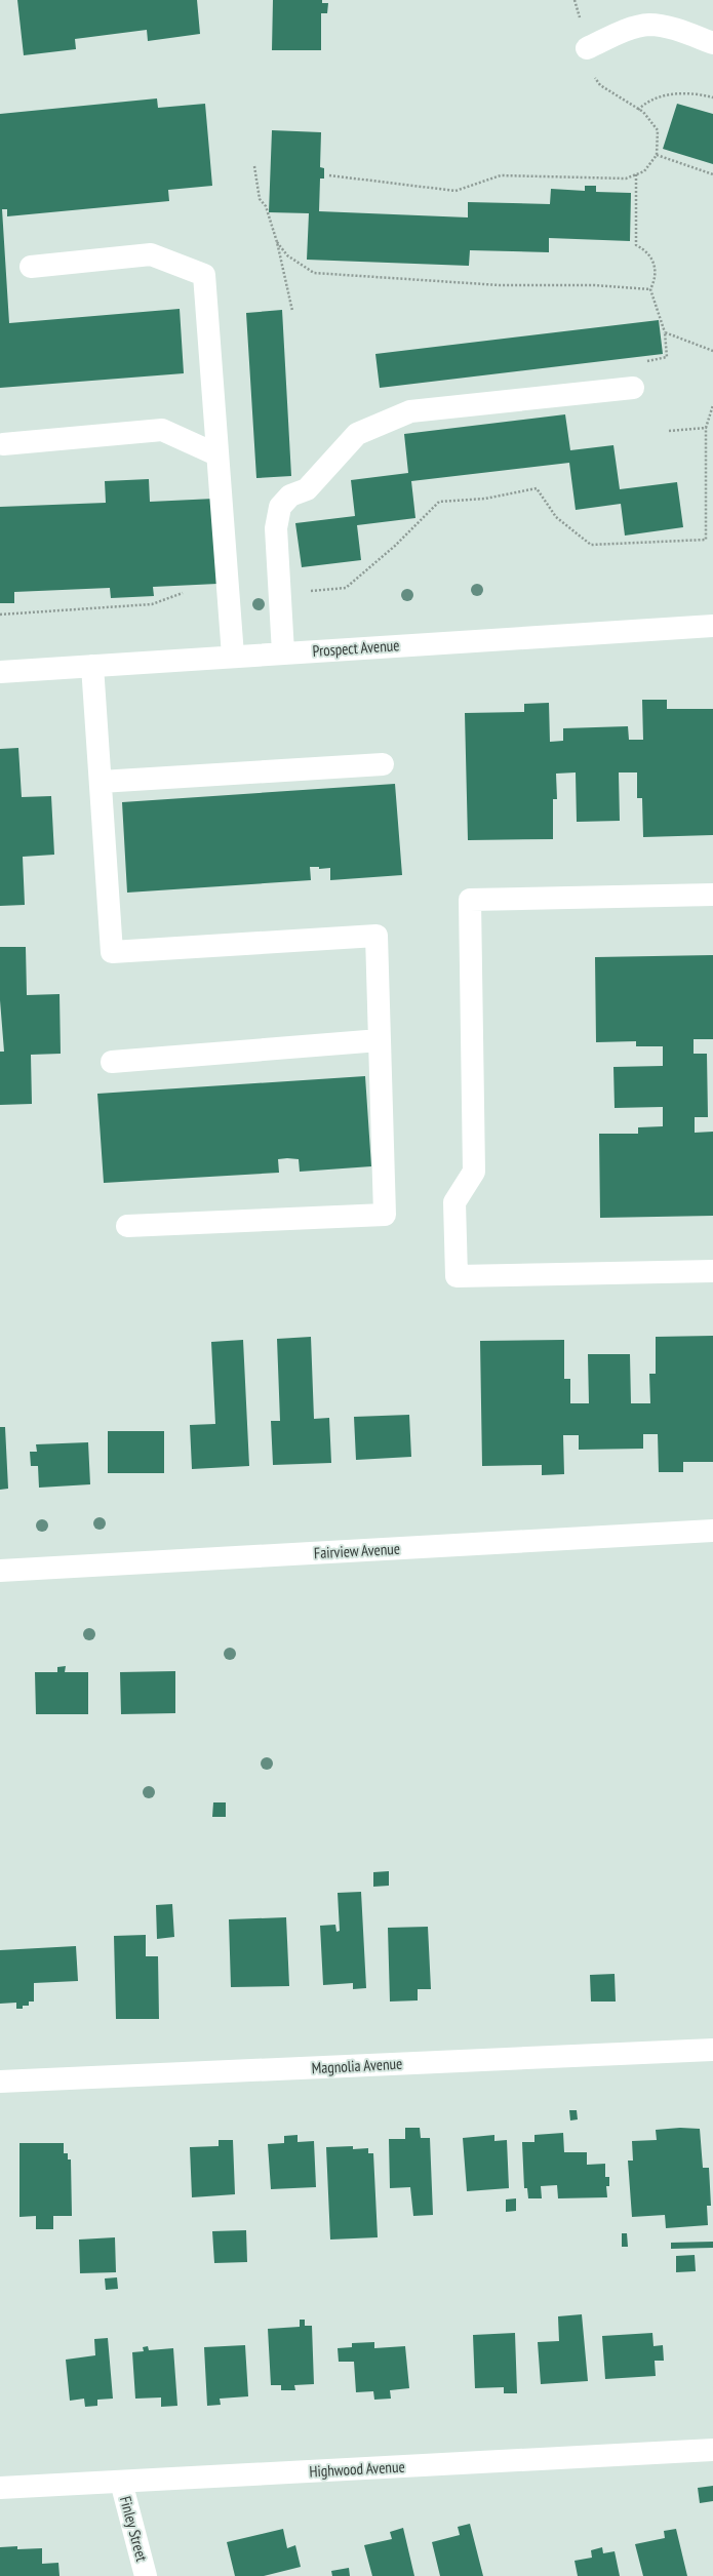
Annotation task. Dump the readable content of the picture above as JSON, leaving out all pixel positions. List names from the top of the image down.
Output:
{
  "streets": {
    "street": [
      "Prospect Avenue",
      "Fairview Avenue",
      "Magnolia Avenue",
      "Highwood Avenue",
      "Finley Street"
    ]
  },
  "crossings": [
    ["Highwood Avenue", "Finley Street"]
  ]
}
